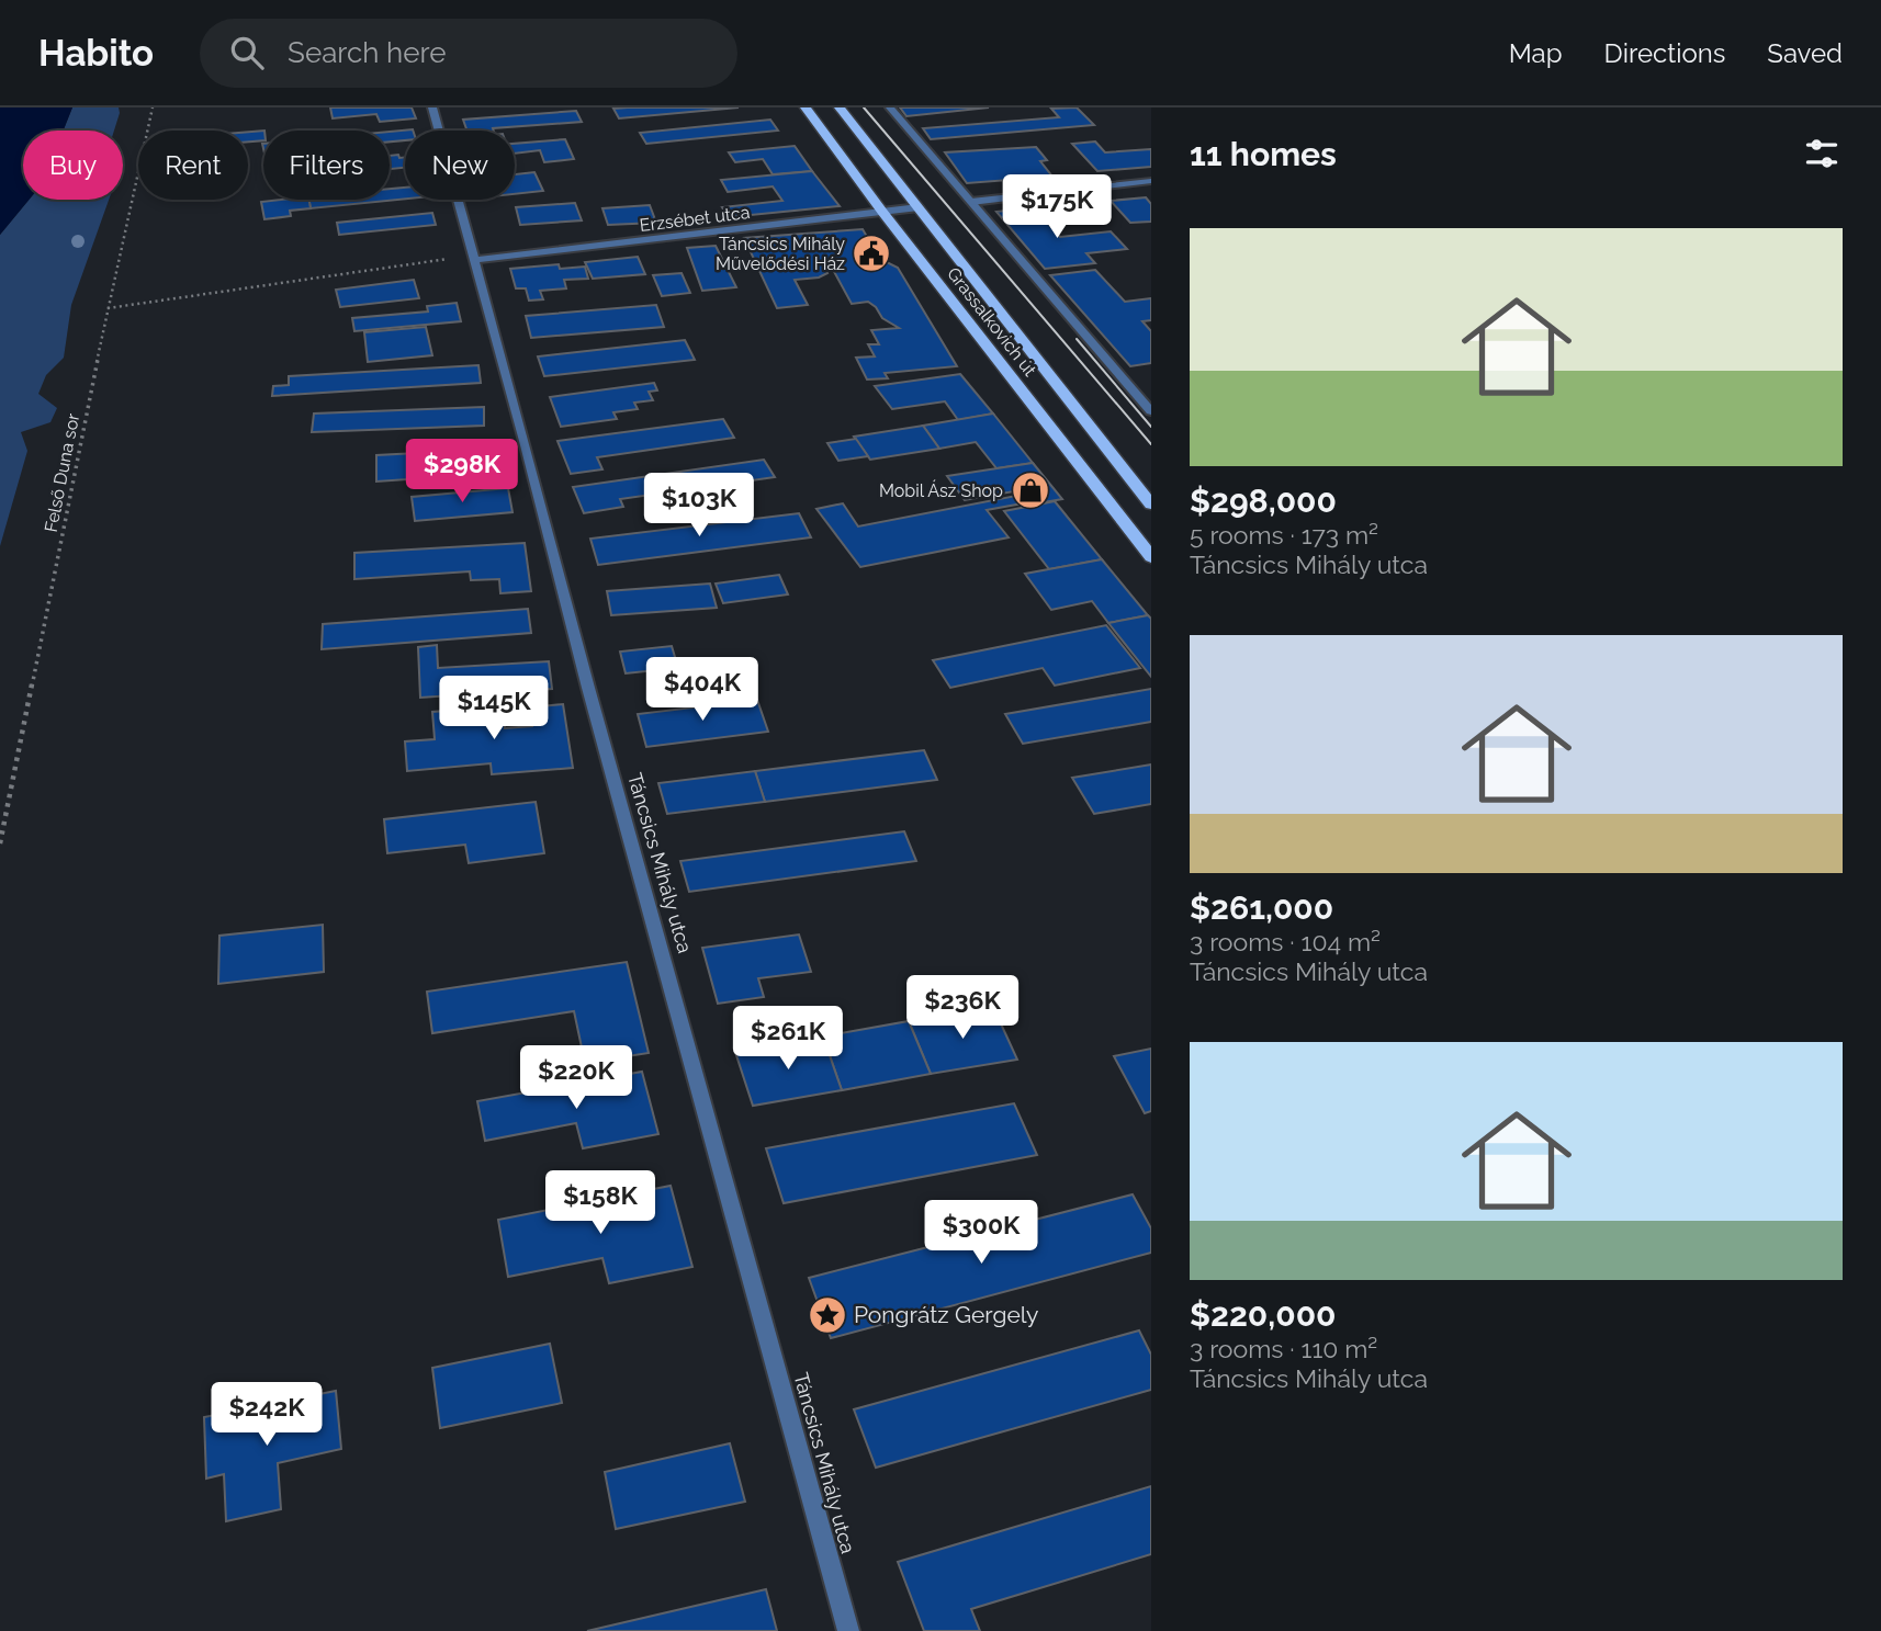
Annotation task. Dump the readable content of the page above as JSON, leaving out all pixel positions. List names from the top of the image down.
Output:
{
  "streets": {
    "main road": ["Grassalkovich út"],
    "street": ["Erzsébet utca", "Táncsics Mihály utca"],
    "path": ["Felső Duna sor"]
  },
  "crossings": [
    ["Erzsébet utca", "Grassalkovich út"],
    ["Erzsébet utca", "Táncsics Mihály utca"]
  ],
  "places": {
    "public building": ["Táncsics Mihály Művelődési Ház"],
    "shop": ["Mobil Ász Shop"],
    "place": ["Pongrátz Gergely"]
  },
  "page": {
    "header": "Habito",
    "search": "Search here",
    "nav": ["Map", "Directions", "Saved"],
    "heading": "11 homes",
    "chip": [
      "Buy",
      "Rent",
      "Filters",
      "New"
    ],
    "price": [
      "$175K",
      "$298K",
      "$103K",
      "$404K",
      "$145K",
      "$236K",
      "$261K",
      "$220K",
      "$158K",
      "$300K",
      "$242K"
    ],
    "list": [
      {
        "name": "$298,000",
        "note": "5 rooms · 173 m² · Táncsics Mihály utca"
      },
      {
        "name": "$261,000",
        "note": "3 rooms · 104 m² · Táncsics Mihály utca"
      },
      {
        "name": "$220,000",
        "note": "3 rooms · 110 m² · Táncsics Mihály utca"
      }
    ]
  }
}
